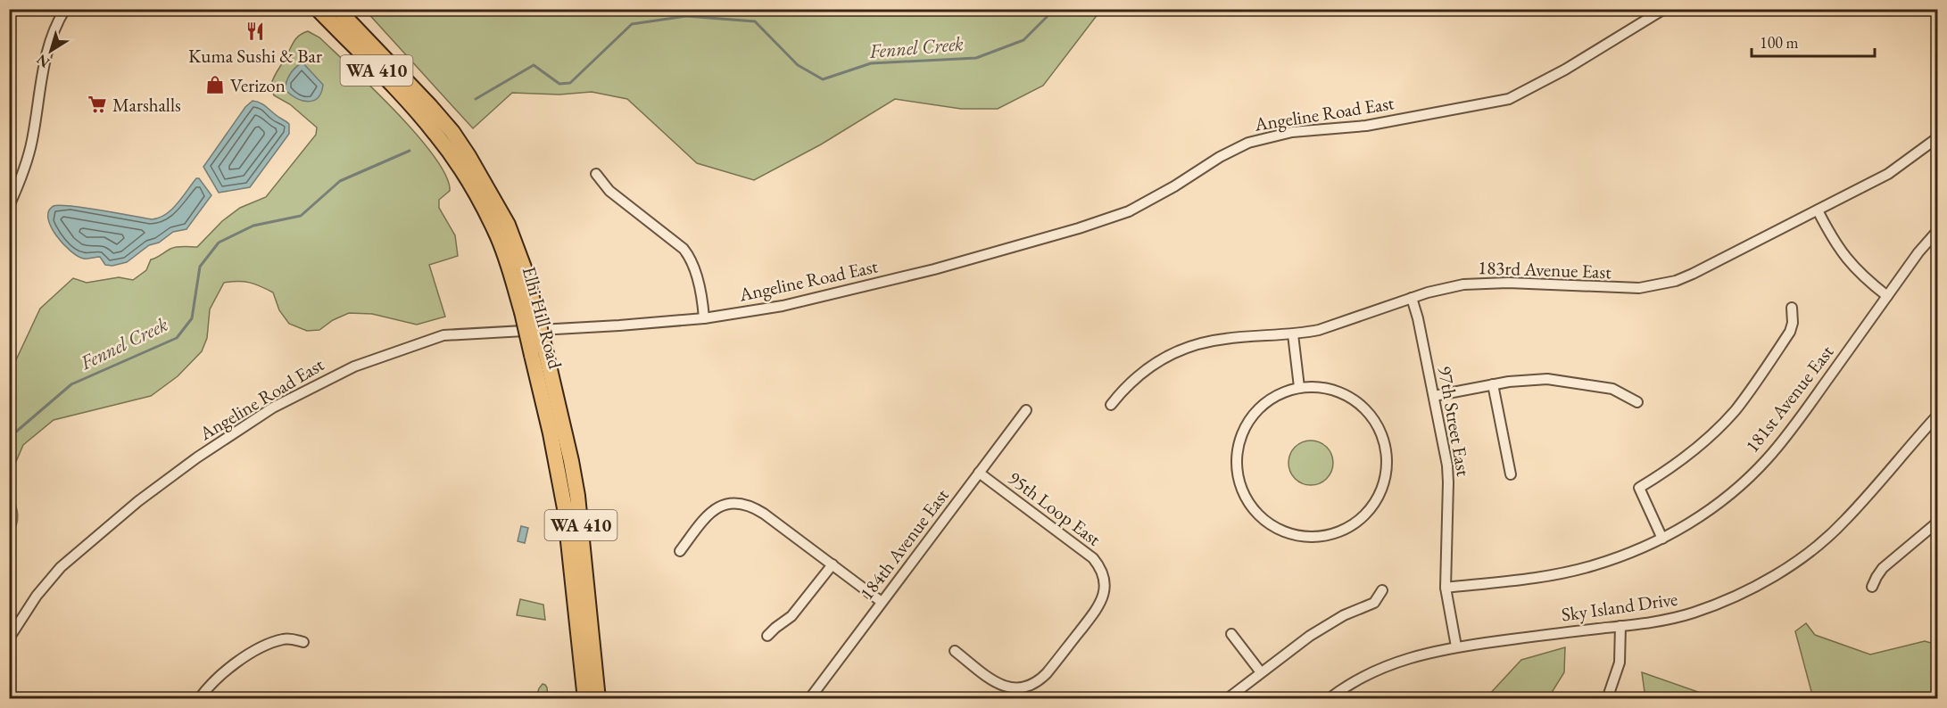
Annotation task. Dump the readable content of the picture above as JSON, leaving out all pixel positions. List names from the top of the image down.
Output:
{
  "streets": {
    "highway": ["WA 410", "Elhi Hill Road"],
    "street": [
      "Angeline Road East",
      "183rd Avenue East",
      "181st Avenue East",
      "97th Street East",
      "95th Loop East",
      "184th Avenue East",
      "Sky Island Drive"
    ]
  },
  "crossings": [
    ["183rd Avenue East", "97th Street East"],
    ["181st Avenue East", "97th Street East"],
    ["97th Street East", "Sky Island Drive"],
    ["95th Loop East", "184th Avenue East"]
  ],
  "water": ["Fennel Creek"],
  "places": {
    "restaurant": ["Kuma Sushi & Bar"],
    "shop": ["Verizon"],
    "supermarket": ["Marshalls"]
  },
  "scale_bar": "100 m",
  "north": "bottom left"
}
